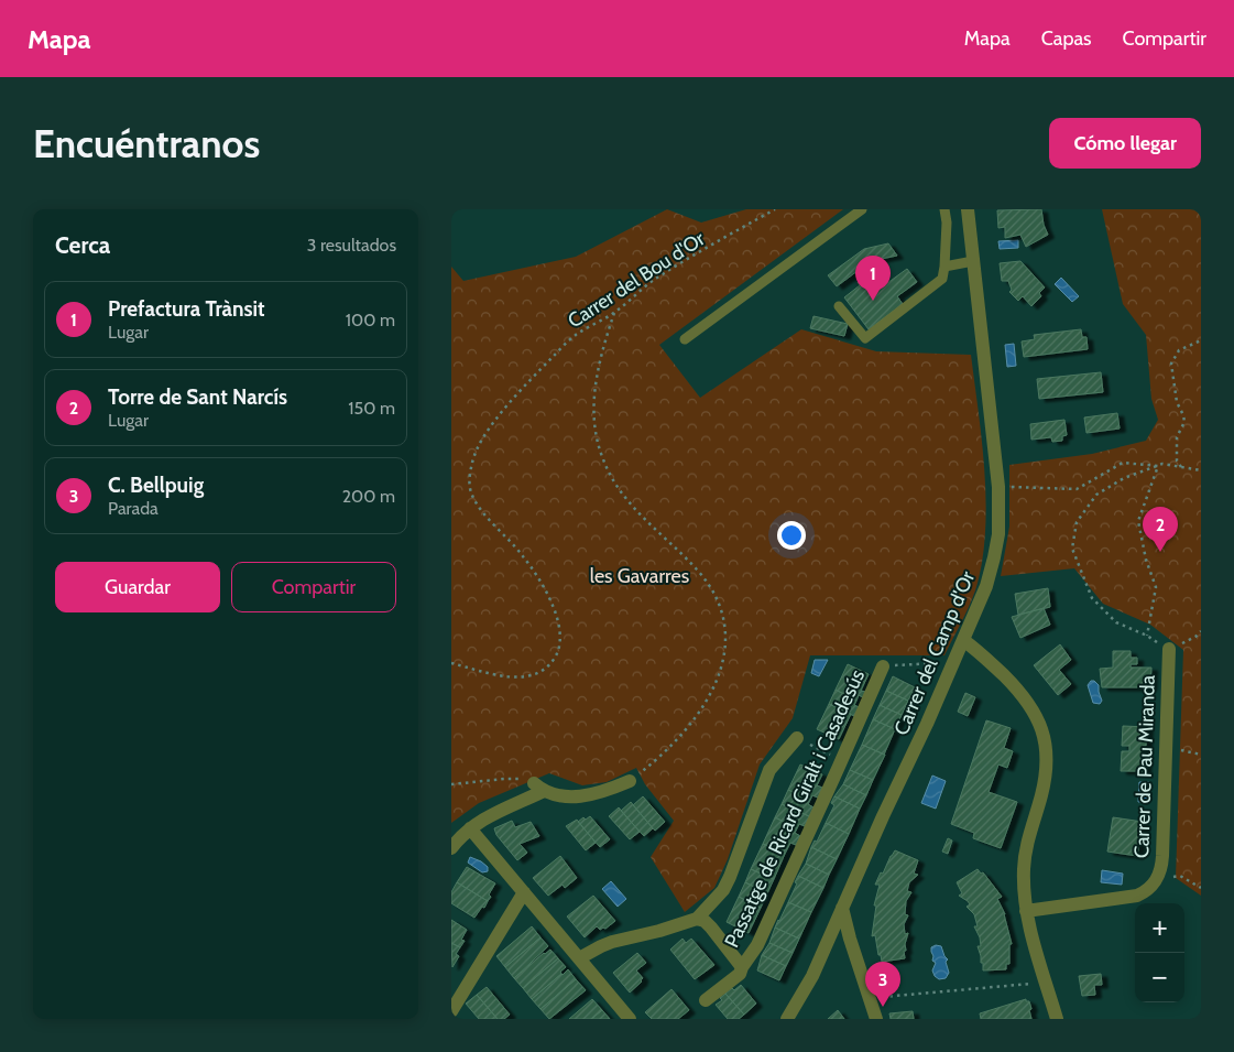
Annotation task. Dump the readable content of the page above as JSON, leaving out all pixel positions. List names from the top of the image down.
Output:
{
  "streets": {
    "street": ["Carrer del Camp d'Or", "Carrer de Pau Miranda", "Passatge de Ricard Giralt i Casadesús"],
    "path": ["Carrer del Bou d'Or"]
  },
  "parks": ["les Gavarres"],
  "page": {
    "header": "Mapa",
    "nav": ["Mapa", "Capas", "Compartir"],
    "buttons": [
      "Cómo llegar",
      ["Guardar", "Compartir"]
    ],
    "title": "Encuéntranos",
    "heading": ["Cerca", "3 resultados"],
    "pins": ["1", "2", "3"],
    "list": [
      {
        "mark": "1",
        "name": "Prefactura Trànsit",
        "note": "Lugar",
        "value": "100 m"
      },
      {
        "mark": "2",
        "name": "Torre de Sant Narcís",
        "note": "Lugar",
        "value": "150 m"
      },
      {
        "mark": "3",
        "name": "C. Bellpuig",
        "note": "Parada",
        "value": "200 m"
      }
    ],
    "map_buttons": ["+", "−"]
  }
}
